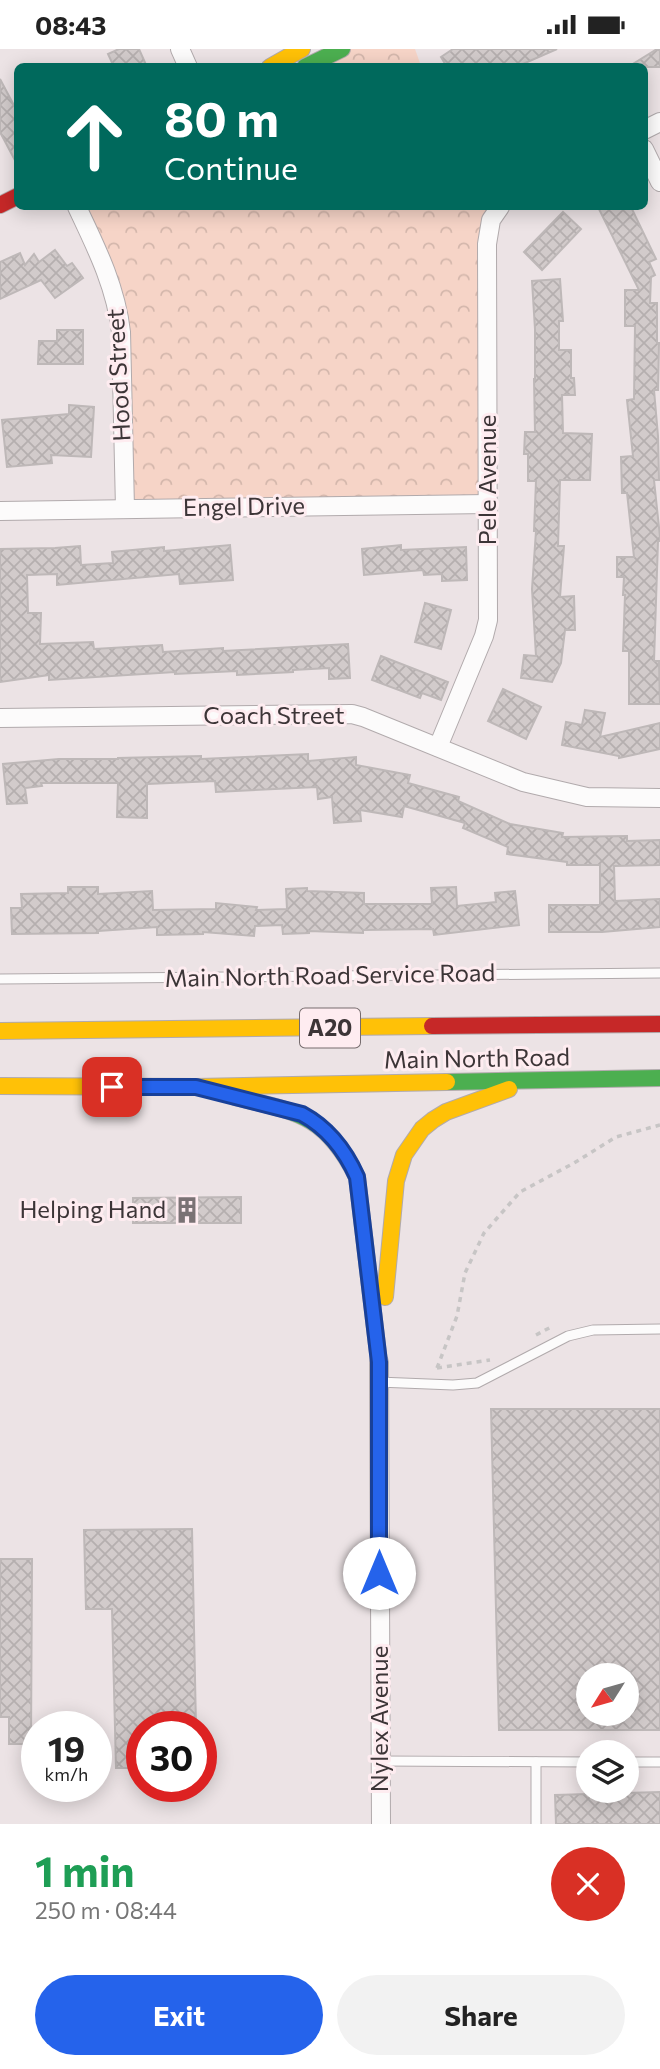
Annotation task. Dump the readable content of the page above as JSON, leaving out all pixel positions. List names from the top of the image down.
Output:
{
  "streets": {
    "main road": ["A20", "Main North Road"],
    "street": [
      "Hood Street",
      "Pele Avenue",
      "Engel Drive",
      "Coach Street",
      "Nylex Avenue"
    ],
    "lane": ["Main North Road Service Road"]
  },
  "crossings": [
    ["Hood Street", "Engel Drive"],
    ["Pele Avenue", "Engel Drive"],
    ["Pele Avenue", "Coach Street"]
  ],
  "places": {
    "building": ["Helping Hand"]
  },
  "north": "bottom left",
  "page": {
    "status": "08:43",
    "turn": ["80 m", "Continue"],
    "speed": "19 km/h",
    "limit": "30",
    "heading": ["1 min", "250 m · 08:44"],
    "buttons": ["Exit", "Share"]
  }
}
